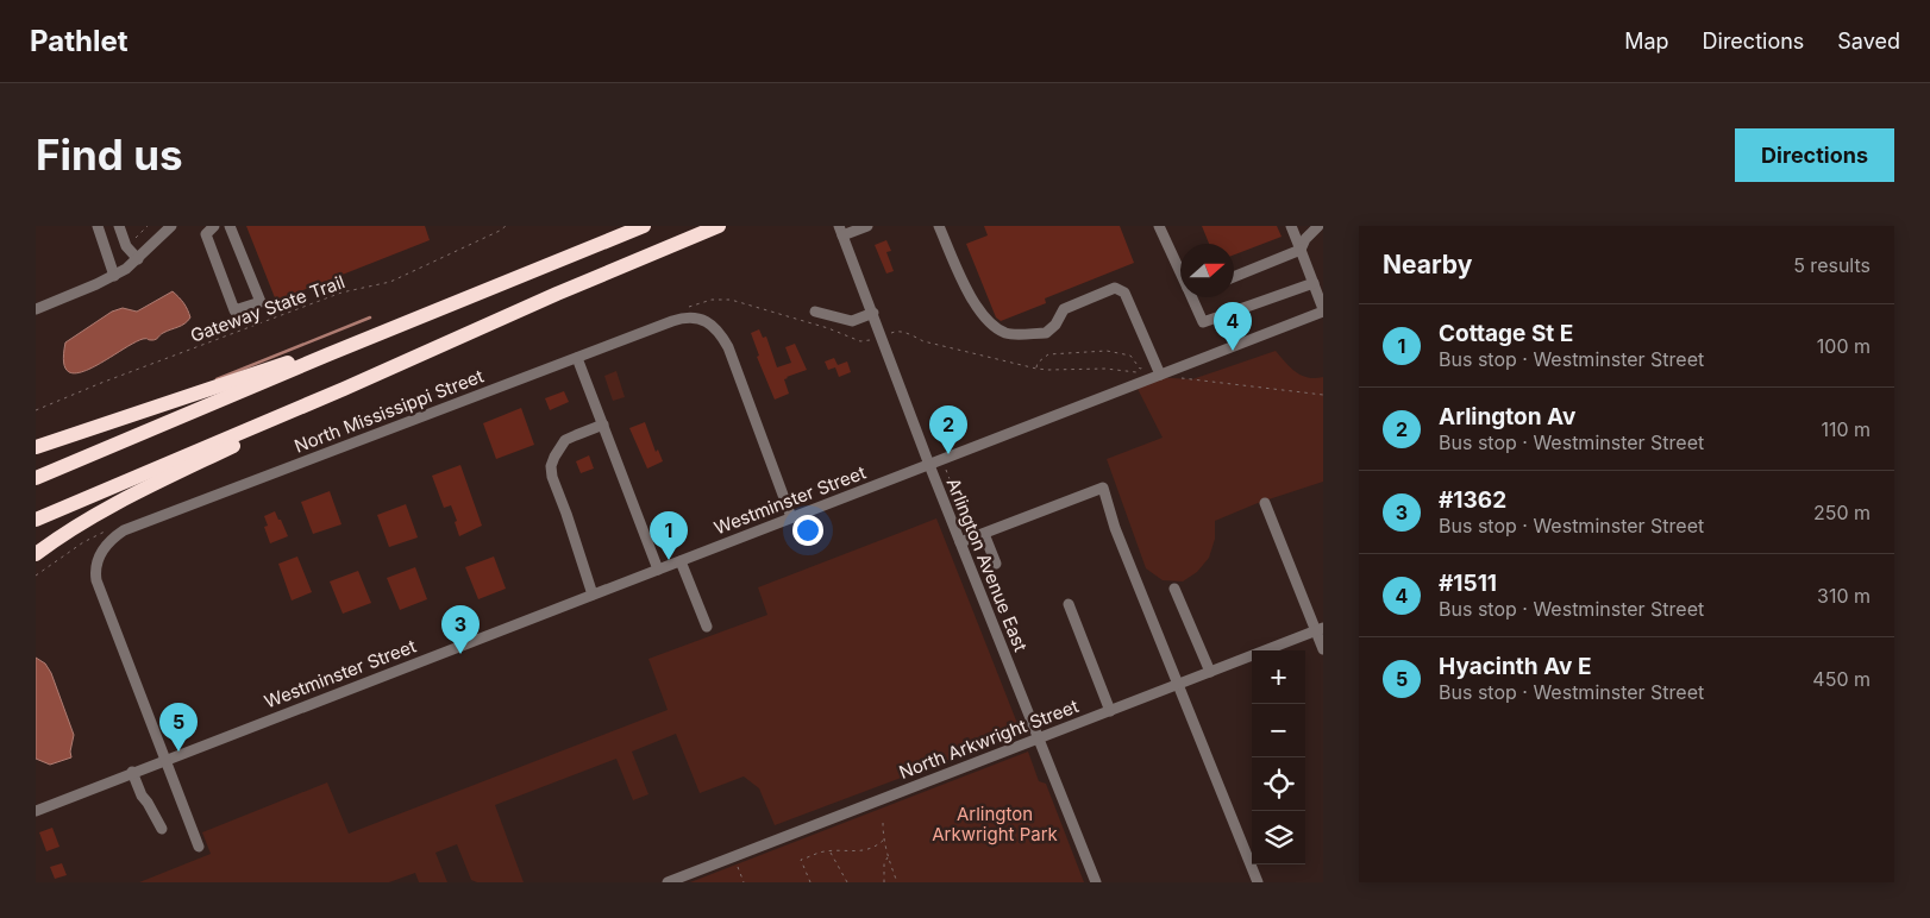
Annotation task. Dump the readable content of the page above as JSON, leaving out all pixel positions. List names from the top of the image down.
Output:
{
  "streets": {
    "street": [
      "North Mississippi Street",
      "Westminster Street",
      "Arlington Avenue East",
      "North Arkwright Street"
    ],
    "path": ["Gateway State Trail"]
  },
  "crossings": [
    ["North Mississippi Street", "Westminster Street"],
    ["Westminster Street", "Arlington Avenue East"],
    ["Arlington Avenue East", "North Arkwright Street"]
  ],
  "parks": ["Arlington Arkwright Park"],
  "north": "right",
  "page": {
    "header": "Pathlet",
    "nav": ["Map", "Directions", "Saved"],
    "buttons": "Directions",
    "title": "Find us",
    "heading": ["Nearby", "5 results"],
    "pins": [
      "4",
      "2",
      "1",
      "3",
      "5"
    ],
    "list": [
      {
        "mark": "1",
        "name": "Cottage St E",
        "note": "Bus stop · Westminster Street",
        "value": "100 m"
      },
      {
        "mark": "2",
        "name": "Arlington Av",
        "note": "Bus stop · Westminster Street",
        "value": "110 m"
      },
      {
        "mark": "3",
        "name": "#1362",
        "note": "Bus stop · Westminster Street",
        "value": "250 m"
      },
      {
        "mark": "4",
        "name": "#1511",
        "note": "Bus stop · Westminster Street",
        "value": "310 m"
      },
      {
        "mark": "5",
        "name": "Hyacinth Av E",
        "note": "Bus stop · Westminster Street",
        "value": "450 m"
      }
    ],
    "map_buttons": ["+", "−"]
  }
}
